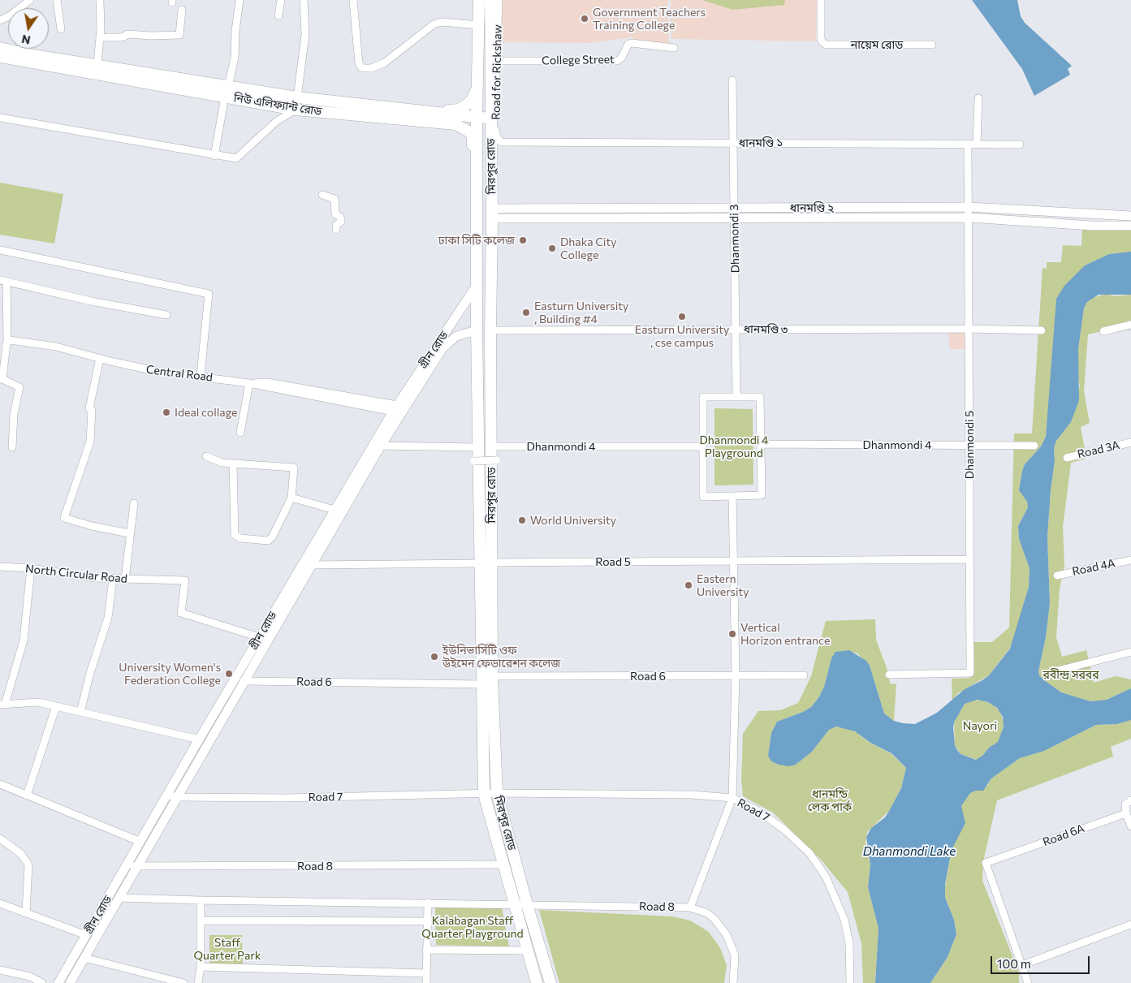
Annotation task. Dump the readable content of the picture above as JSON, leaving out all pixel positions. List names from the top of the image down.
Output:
{
  "streets": {
    "highway": ["নিউ এলিফ্যান্ট রোড", "মিরপুর রোড"],
    "main road": ["ধানমণ্ডি ২", "গ্রীন রোড"],
    "street": [
      "নায়েম রোড",
      "College Street",
      "Road for Rickshaw",
      "ধানমণ্ডি ১",
      "Dhanmondi 3",
      "ধানমণ্ডি ৩",
      "Central Road",
      "Dhanmondi 4",
      "Dhanmondi 5",
      "Road 3A",
      "Road 5",
      "Road 4A",
      "North Circular Road",
      "Road 6",
      "Road 7",
      "Road 6A",
      "Road 8"
    ]
  },
  "crossings": [
    ["College Street", "Road for Rickshaw"],
    ["College Street", "মিরপুর রোড"],
    ["Road for Rickshaw", "ধানমণ্ডি ১"],
    ["Road for Rickshaw", "মিরপুর রোড"],
    ["নিউ এলিফ্যান্ট রোড", "মিরপুর রোড"],
    ["ধানমণ্ডি ১", "Dhanmondi 3"],
    ["মিরপুর রোড", "ধানমণ্ডি ২"],
    ["মিরপুর রোড", "ধানমণ্ডি ৩"],
    ["মিরপুর রোড", "গ্রীন রোড"],
    ["মিরপুর রোড", "Dhanmondi 4"],
    ["মিরপুর রোড", "Road 5"],
    ["মিরপুর রোড", "Road 6"],
    ["মিরপুর রোড", "Road 7"],
    ["মিরপুর রোড", "Road 8"],
    ["ধানমণ্ডি ২", "Dhanmondi 3"],
    ["ধানমণ্ডি ২", "Dhanmondi 5"],
    ["Dhanmondi 3", "ধানমণ্ডি ৩"],
    ["ধানমণ্ডি ৩", "Dhanmondi 5"],
    ["গ্রীন রোড", "Central Road"],
    ["গ্রীন রোড", "Road 5"],
    ["গ্রীন রোড", "North Circular Road"],
    ["গ্রীন রোড", "Road 6"],
    ["গ্রীন রোড", "Road 7"],
    ["গ্রীন রোড", "Road 8"],
    ["Dhanmondi 4", "Dhanmondi 5"],
    ["Dhanmondi 5", "Road 5"]
  ],
  "water": ["Dhanmondi Lake"],
  "parks": [
    "Dhanmondi 4 Playground",
    "রবীন্দ্র সরবর",
    "Nayori",
    "ধানমন্ডি লেক পার্ক",
    "Kalabagan Staff Quarter Playground",
    "Staff Quarter Park"
  ],
  "places": [
    "Government Teachers Training College",
    "ঢাকা সিটি কলেজ",
    "Dhaka City College",
    "Easturn University , Building #4",
    "Easturn University , cse campus",
    "Ideal collage",
    "World University",
    "Eastern University",
    "Vertical Horizon entrance",
    "ইউনিভার্সিটি ওফ উইমেন ফেডারেশন কলেজ",
    "University Women's Federation College"
  ],
  "scale_bar": "100 m",
  "north": "bottom"
}
